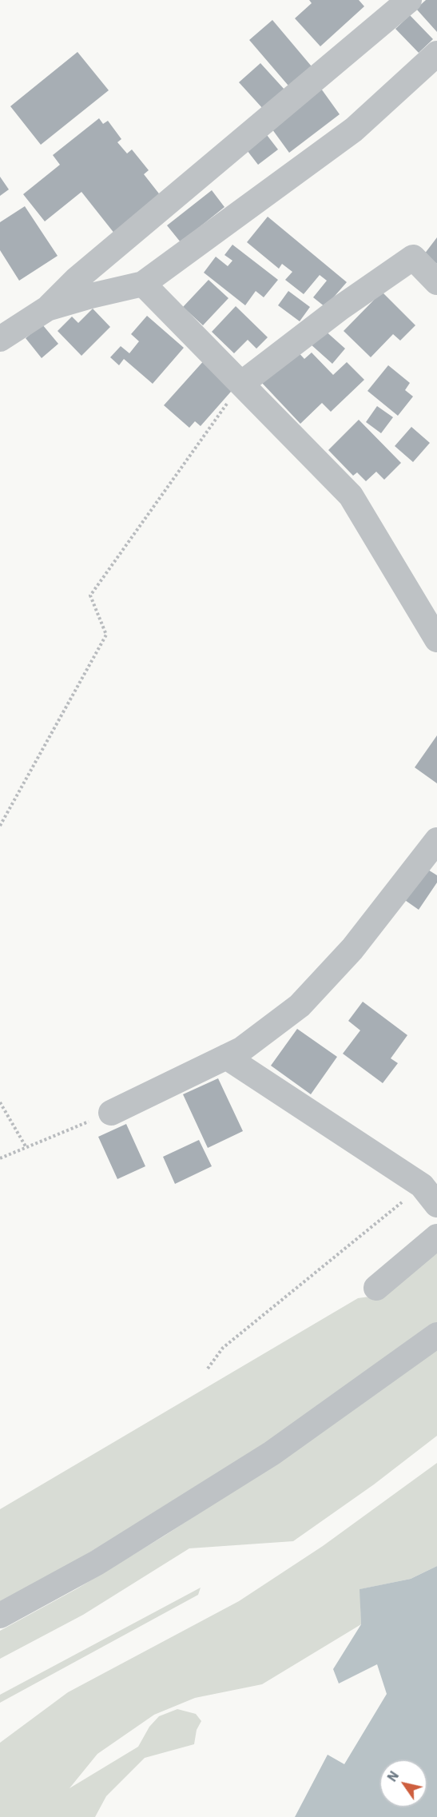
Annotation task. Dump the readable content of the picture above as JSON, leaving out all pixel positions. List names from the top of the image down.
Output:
{
  "north": "top left"
}
